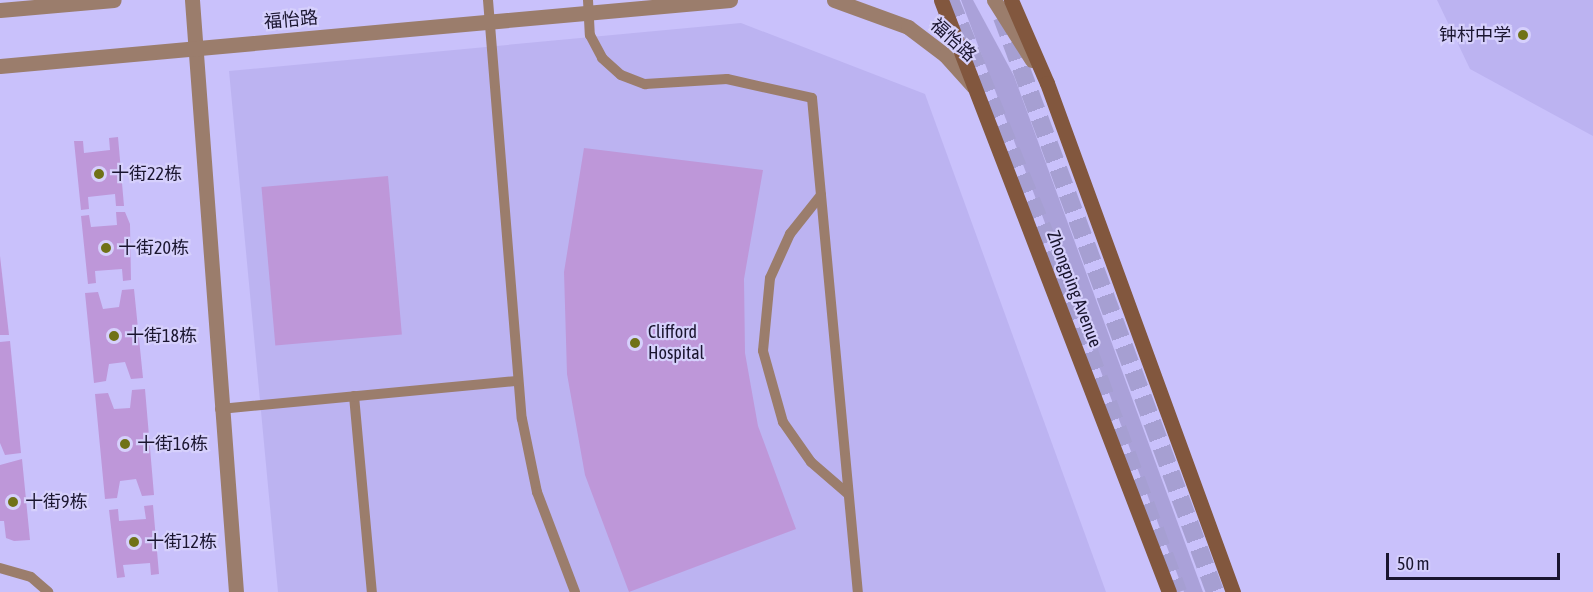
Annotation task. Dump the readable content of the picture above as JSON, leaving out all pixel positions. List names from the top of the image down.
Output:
{
  "streets": {
    "main road": ["Zhongping Avenue"],
    "street": ["福怡路"]
  },
  "crossings": [
    ["福怡路", "Zhongping Avenue"]
  ],
  "places": [
    "钟村中学",
    "十街22栋",
    "十街20栋",
    "十街18栋",
    "Clifford Hospital",
    "十街16栋",
    "十街9栋",
    "十街12栋"
  ],
  "scale_bar": "50 m"
}
